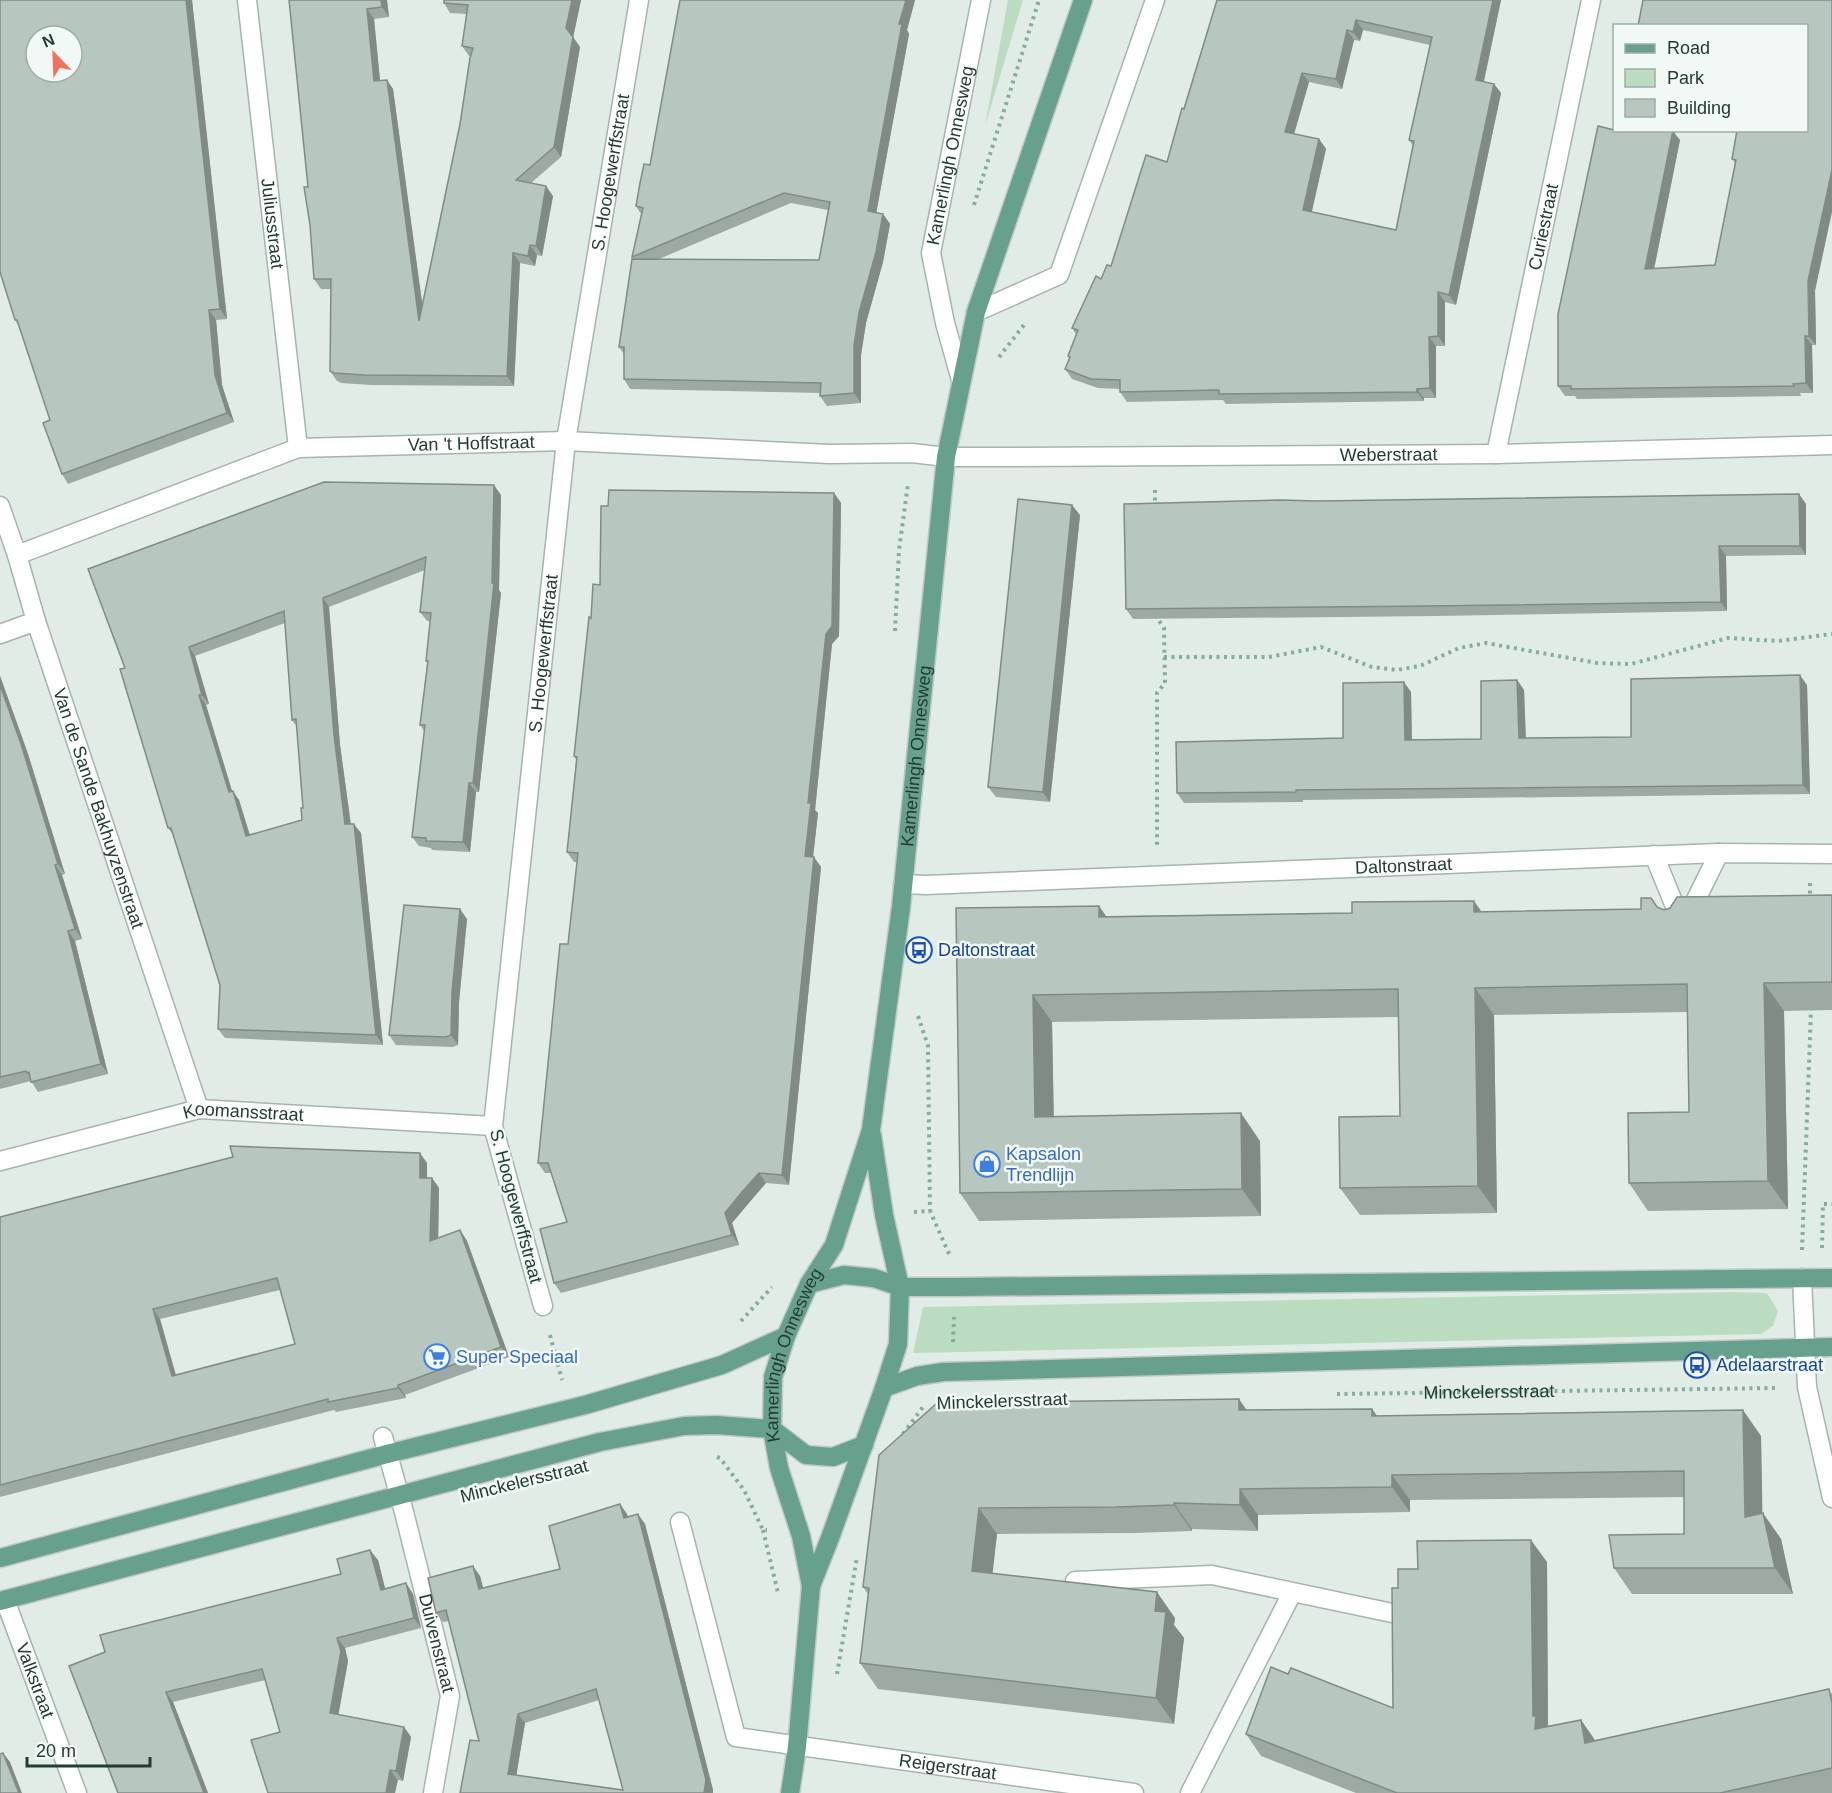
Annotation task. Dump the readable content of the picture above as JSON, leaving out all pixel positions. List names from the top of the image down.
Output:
{
  "streets": {
    "main road": ["Kamerlingh Onnesweg", "Minckelersstraat"],
    "street": [
      "S. Hoogewerffstraat",
      "Juliusstraat",
      "Curiestraat",
      "Van 't Hoffstraat",
      "Weberstraat",
      "Van de Sande Bakhuyzenstraat",
      "Daltonstraat",
      "Koomansstraat",
      "Duivenstraat",
      "Valkstraat",
      "Reigerstraat"
    ]
  },
  "crossings": [
    ["Kamerlingh Onnesweg", "Van 't Hoffstraat"],
    ["Kamerlingh Onnesweg", "Weberstraat"],
    ["Kamerlingh Onnesweg", "Daltonstraat"],
    ["Kamerlingh Onnesweg", "Minckelersstraat"],
    ["Kamerlingh Onnesweg", "Reigerstraat"],
    ["S. Hoogewerffstraat", "Van 't Hoffstraat"],
    ["S. Hoogewerffstraat", "Koomansstraat"],
    ["Juliusstraat", "Van 't Hoffstraat"],
    ["Curiestraat", "Weberstraat"],
    ["Van 't Hoffstraat", "Weberstraat"],
    ["Van 't Hoffstraat", "Van de Sande Bakhuyzenstraat"],
    ["Van de Sande Bakhuyzenstraat", "Koomansstraat"],
    ["Minckelersstraat", "Duivenstraat"],
    ["Minckelersstraat", "Valkstraat"]
  ],
  "places": {
    "bus stop": ["Daltonstraat", "Adelaarstraat"],
    "shop": ["Kapsalon Trendlijn"],
    "supermarket": ["Super Speciaal"]
  },
  "legend": ["Road", "Park", "Building"],
  "scale_bar": "20 m",
  "north": "top left"
}
